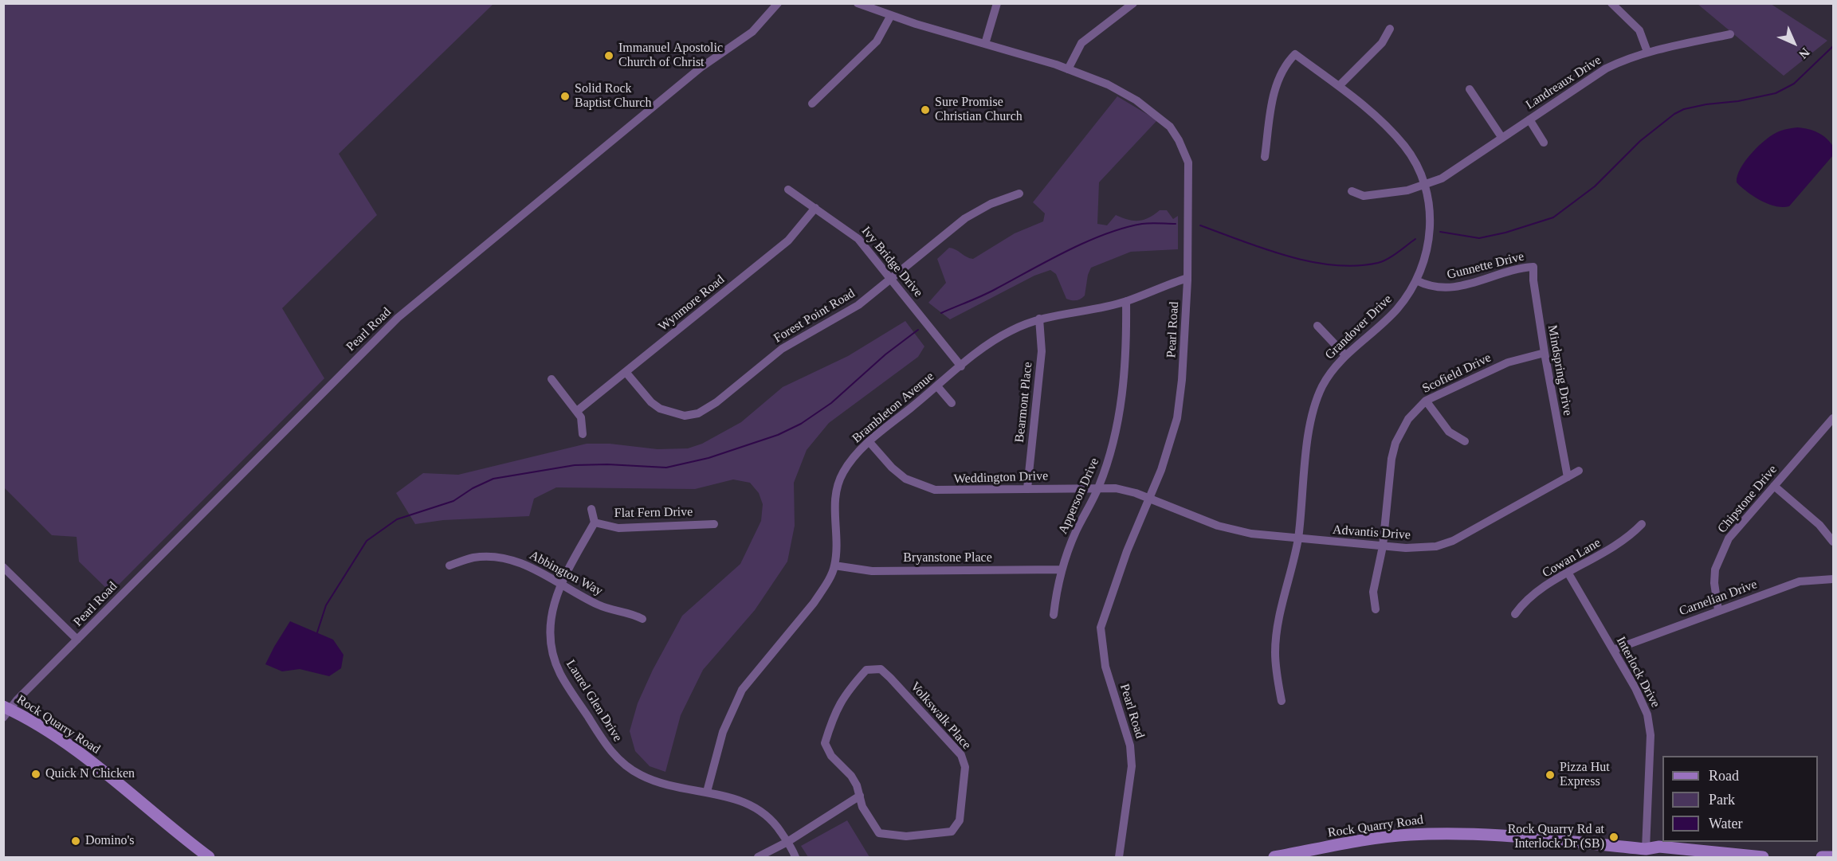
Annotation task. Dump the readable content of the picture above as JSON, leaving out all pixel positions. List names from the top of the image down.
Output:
{
  "streets": {
    "main road": ["Rock Quarry Road"],
    "street": [
      "Landreaux Drive",
      "Ivy Bridge Drive",
      "Gunnette Drive",
      "Wynmore Road",
      "Forest Point Road",
      "Grandover Drive",
      "Pearl Road",
      "Mindspring Drive",
      "Scofield Drive",
      "Bearmont Place",
      "Brambleton Avenue",
      "Weddington Drive",
      "Apperson Drive",
      "Chipstone Drive",
      "Flat Fern Drive",
      "Advantis Drive",
      "Bryanstone Place",
      "Cowan Lane",
      "Abbington Way",
      "Carnelian Drive",
      "Interlock Drive",
      "Laurel Glen Drive",
      "Volkswalk Place"
    ]
  },
  "crossings": [
    ["Landreaux Drive", "Grandover Drive"],
    ["Ivy Bridge Drive", "Wynmore Road"],
    ["Ivy Bridge Drive", "Forest Point Road"],
    ["Ivy Bridge Drive", "Brambleton Avenue"],
    ["Gunnette Drive", "Grandover Drive"],
    ["Gunnette Drive", "Mindspring Drive"],
    ["Wynmore Road", "Forest Point Road"],
    ["Grandover Drive", "Advantis Drive"],
    ["Pearl Road", "Brambleton Avenue"],
    ["Pearl Road", "Weddington Drive"],
    ["Pearl Road", "Advantis Drive"],
    ["Pearl Road", "Rock Quarry Road"],
    ["Mindspring Drive", "Scofield Drive"],
    ["Mindspring Drive", "Advantis Drive"],
    ["Scofield Drive", "Advantis Drive"],
    ["Bearmont Place", "Brambleton Avenue"],
    ["Bearmont Place", "Weddington Drive"],
    ["Brambleton Avenue", "Weddington Drive"],
    ["Brambleton Avenue", "Apperson Drive"],
    ["Brambleton Avenue", "Bryanstone Place"],
    ["Brambleton Avenue", "Laurel Glen Drive"],
    ["Weddington Drive", "Apperson Drive"],
    ["Weddington Drive", "Advantis Drive"],
    ["Apperson Drive", "Bryanstone Place"],
    ["Chipstone Drive", "Carnelian Drive"],
    ["Flat Fern Drive", "Laurel Glen Drive"],
    ["Cowan Lane", "Interlock Drive"],
    ["Abbington Way", "Laurel Glen Drive"],
    ["Carnelian Drive", "Interlock Drive"],
    ["Interlock Drive", "Rock Quarry Road"]
  ],
  "places": [
    "Immanuel Apostolic Church of Christ",
    "Solid Rock Baptist Church",
    "Sure Promise Christian Church",
    "Quick N Chicken",
    "Pizza Hut Express",
    "Rock Quarry Rd at Interlock Dr (SB)",
    "Domino's"
  ],
  "legend": ["Road", "Park", "Water"],
  "north": "bottom right"
}
